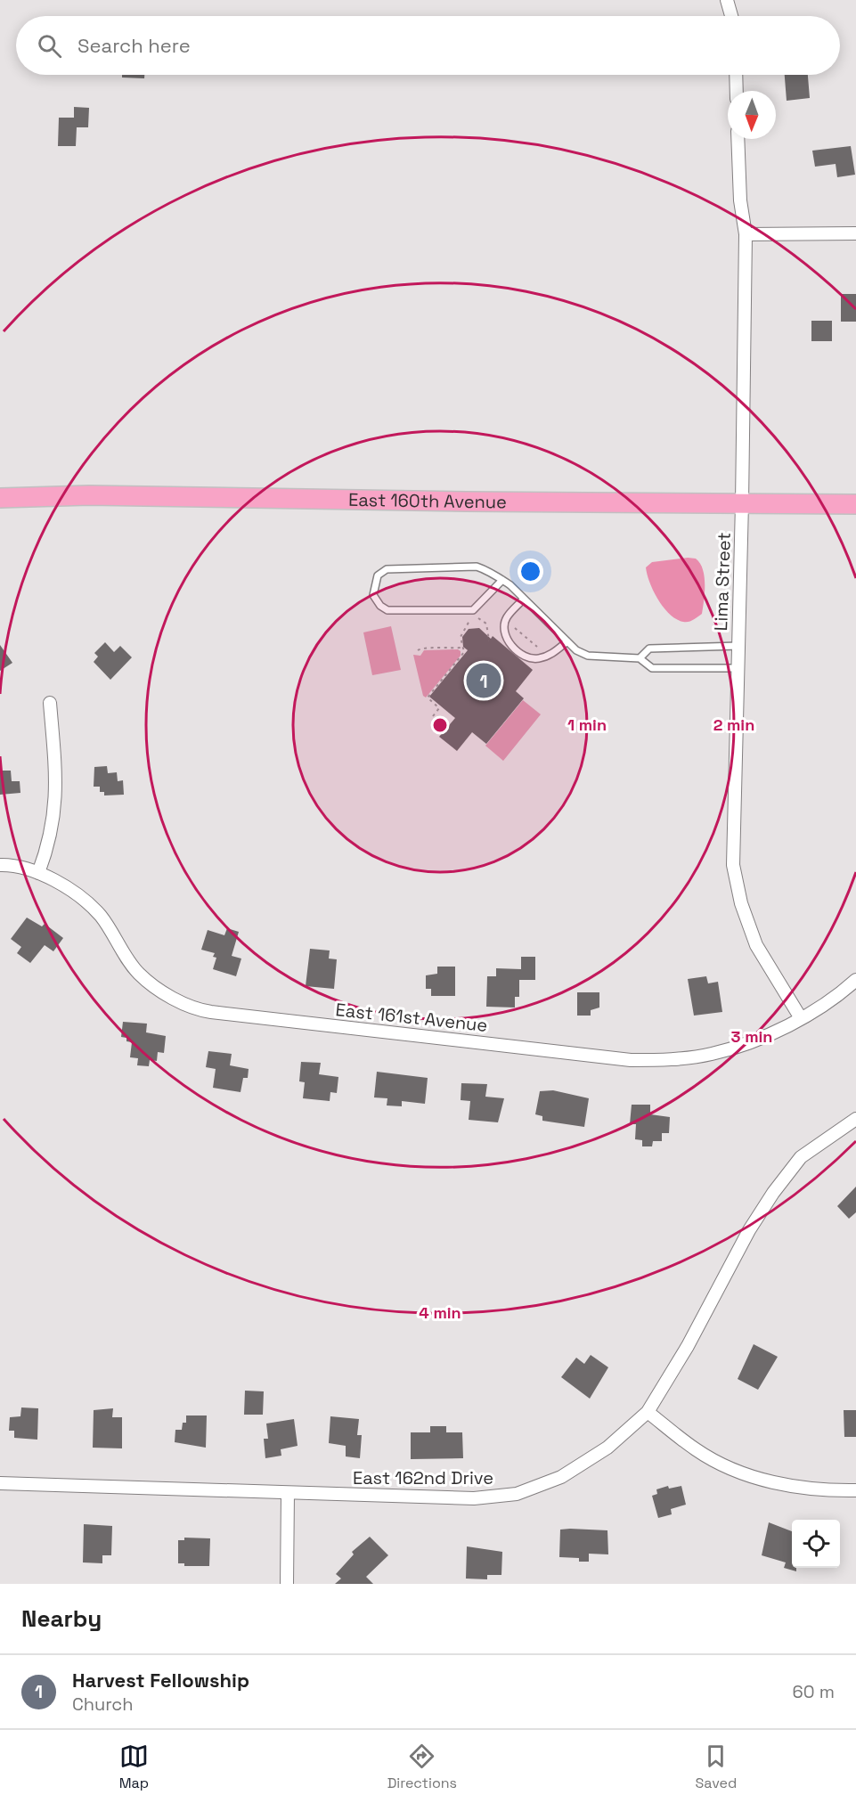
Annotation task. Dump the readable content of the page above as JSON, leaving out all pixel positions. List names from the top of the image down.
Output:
{
  "streets": {
    "main road": ["East 160th Avenue"],
    "street": ["Lima Street", "East 161st Avenue", "East 162nd Drive"]
  },
  "crossings": [
    ["East 160th Avenue", "Lima Street"],
    ["Lima Street", "East 161st Avenue"]
  ],
  "north": "bottom",
  "page": {
    "search": "Search here",
    "pins": "1",
    "heading": "Nearby",
    "list": [
      {
        "mark": "1",
        "name": "Harvest Fellowship",
        "note": "Church",
        "value": "60 m"
      }
    ],
    "nav": ["Map", "Directions", "Saved"]
  },
  "rings": [
    "1 min",
    "2 min",
    "3 min",
    "4 min"
  ]
}
